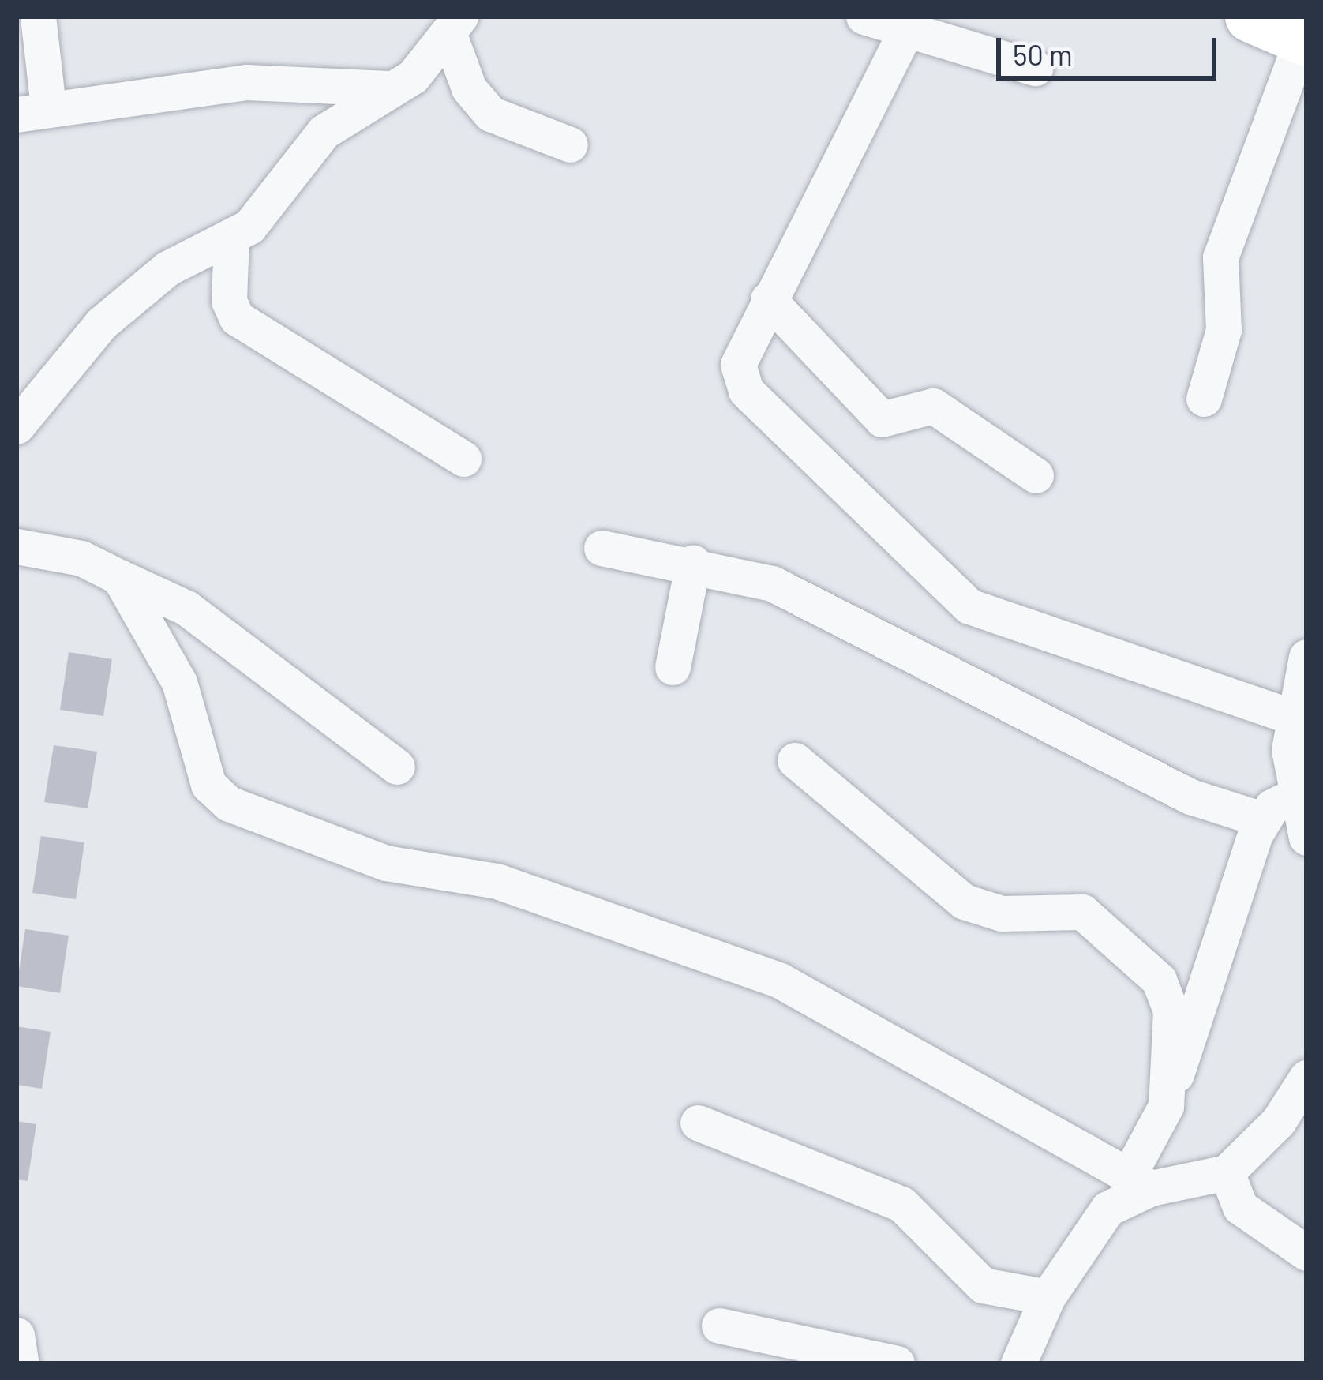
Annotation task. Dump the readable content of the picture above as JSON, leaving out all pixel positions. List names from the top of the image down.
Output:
{
  "scale_bar": "50 m"
}
